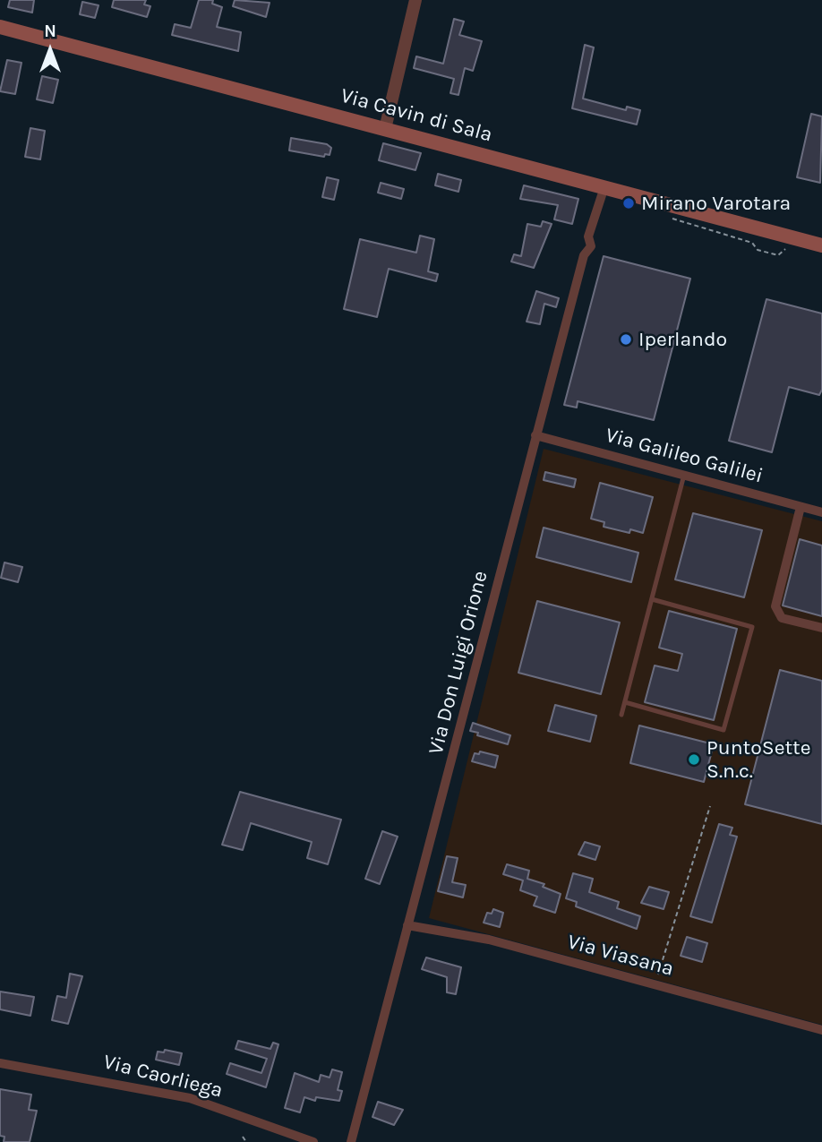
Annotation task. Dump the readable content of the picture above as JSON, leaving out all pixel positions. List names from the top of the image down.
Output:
{
  "streets": {
    "main road": ["Via Cavin di Sala"],
    "street": [
      "Via Galileo Galilei",
      "Via Don Luigi Orione",
      "Via Viasana",
      "Via Caorliega"
    ]
  },
  "crossings": [
    ["Via Galileo Galilei", "Via Don Luigi Orione"],
    ["Via Don Luigi Orione", "Via Viasana"]
  ],
  "places": ["Mirano Varotara", "Iperlando", "PuntoSette S.n.c."],
  "north": "top"
}
